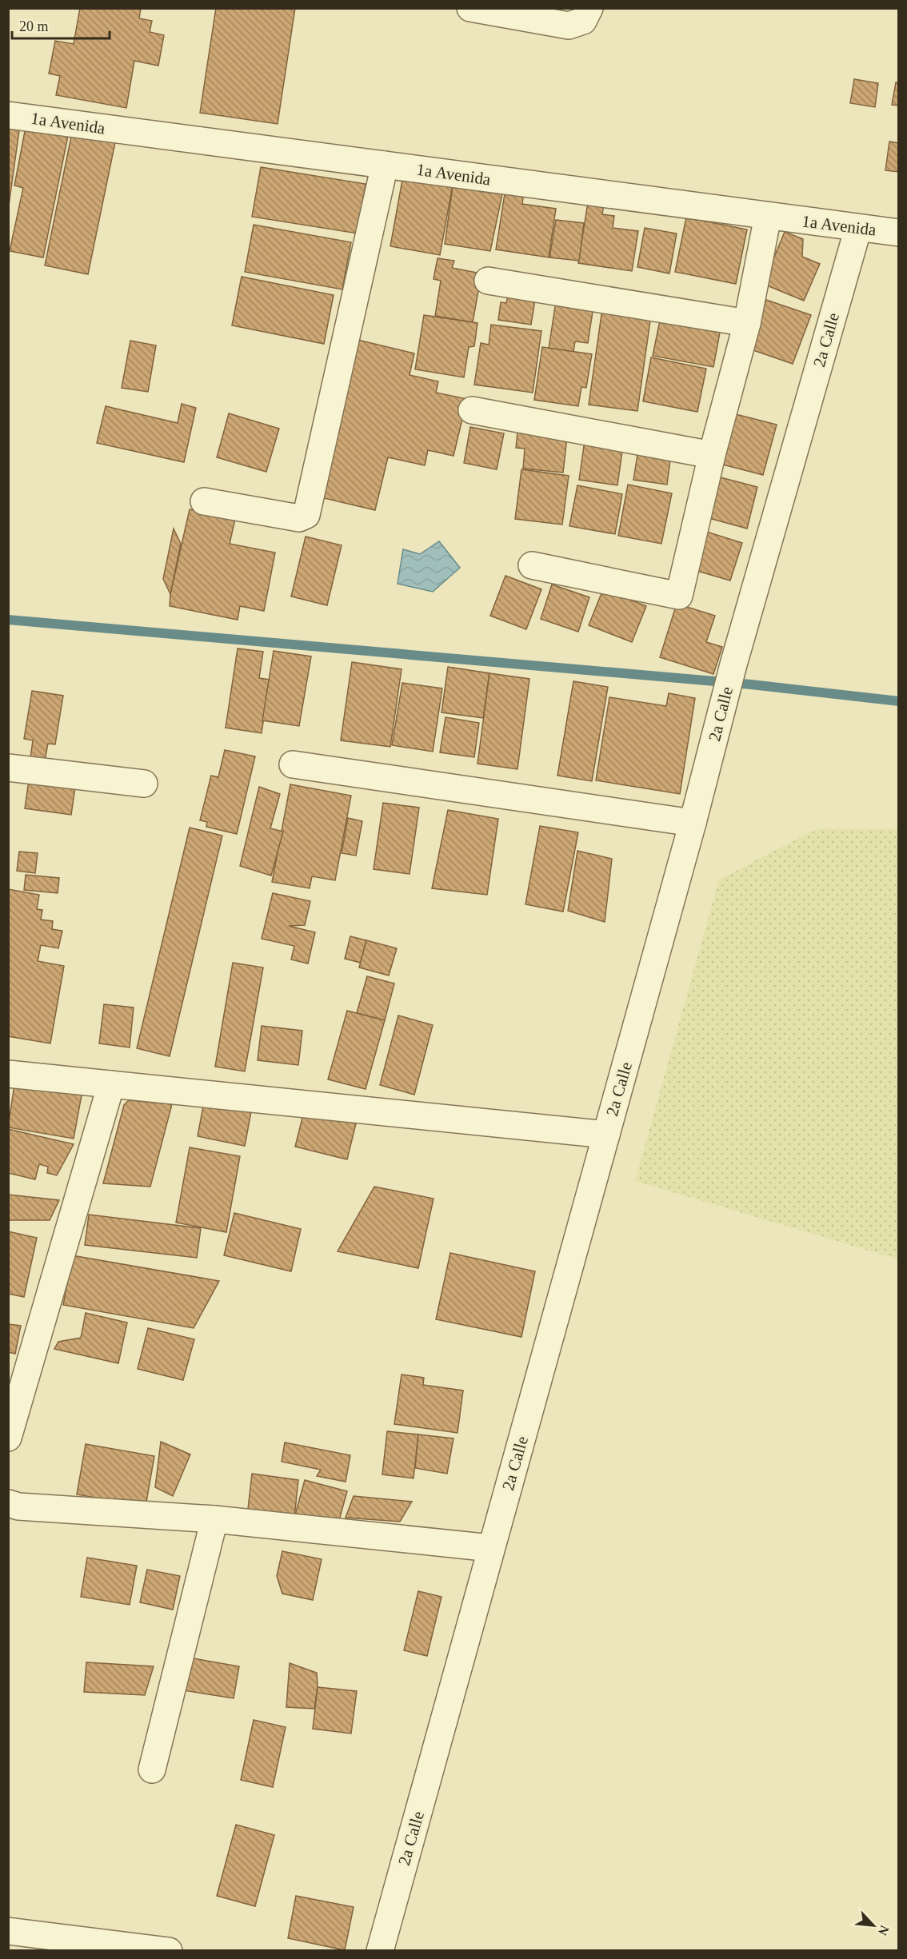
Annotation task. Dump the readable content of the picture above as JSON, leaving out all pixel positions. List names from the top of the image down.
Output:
{
  "streets": {
    "street": ["1a Avenida", "2a Calle"]
  },
  "crossings": [
    ["1a Avenida", "2a Calle"]
  ],
  "scale_bar": "20 m",
  "north": "bottom right"
}
